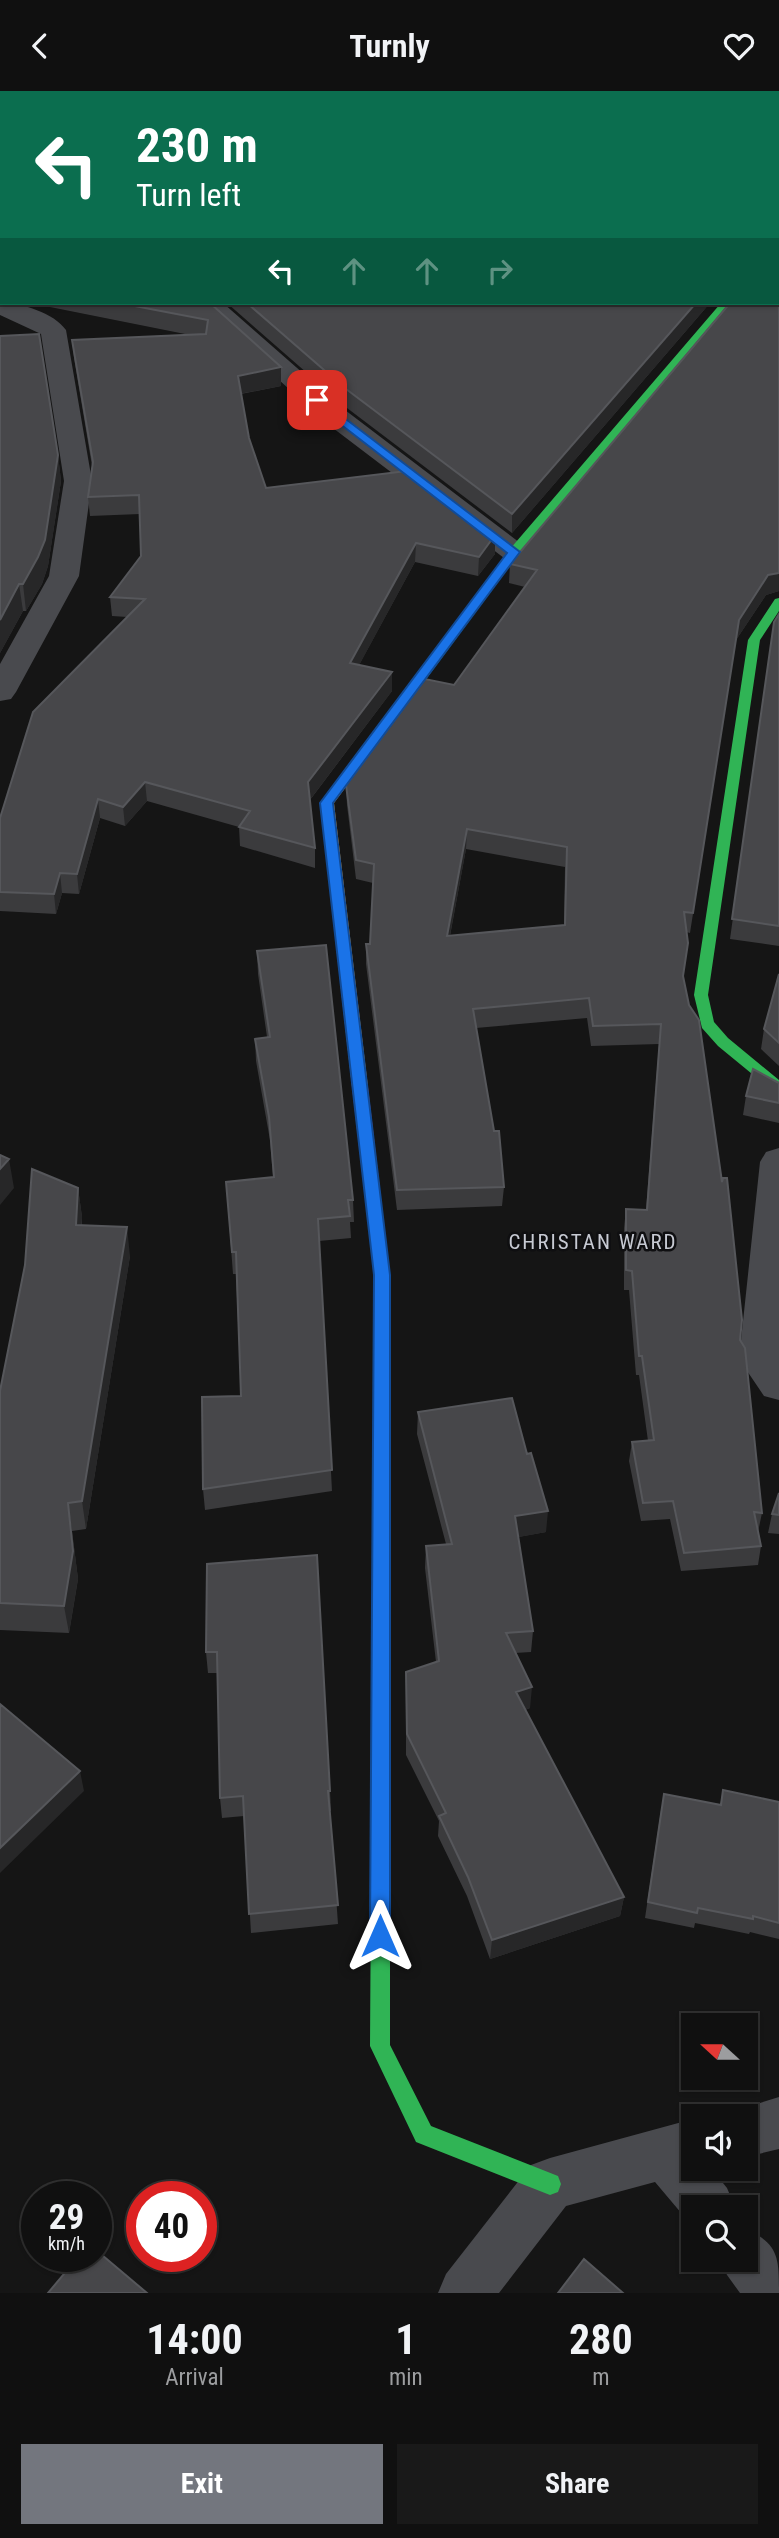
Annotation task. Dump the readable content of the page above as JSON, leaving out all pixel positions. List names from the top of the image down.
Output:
{
  "districts": ["CHRISTAN WARD"],
  "north": "left",
  "page": {
    "header": "Turnly",
    "turn": ["230 m", "Turn left"],
    "speed": "29 km/h",
    "limit": "40",
    "eta": [
      "14:00",
      "Arrival",
      "1",
      "min",
      "280",
      "m"
    ],
    "buttons": ["Exit", "Share"]
  }
}
